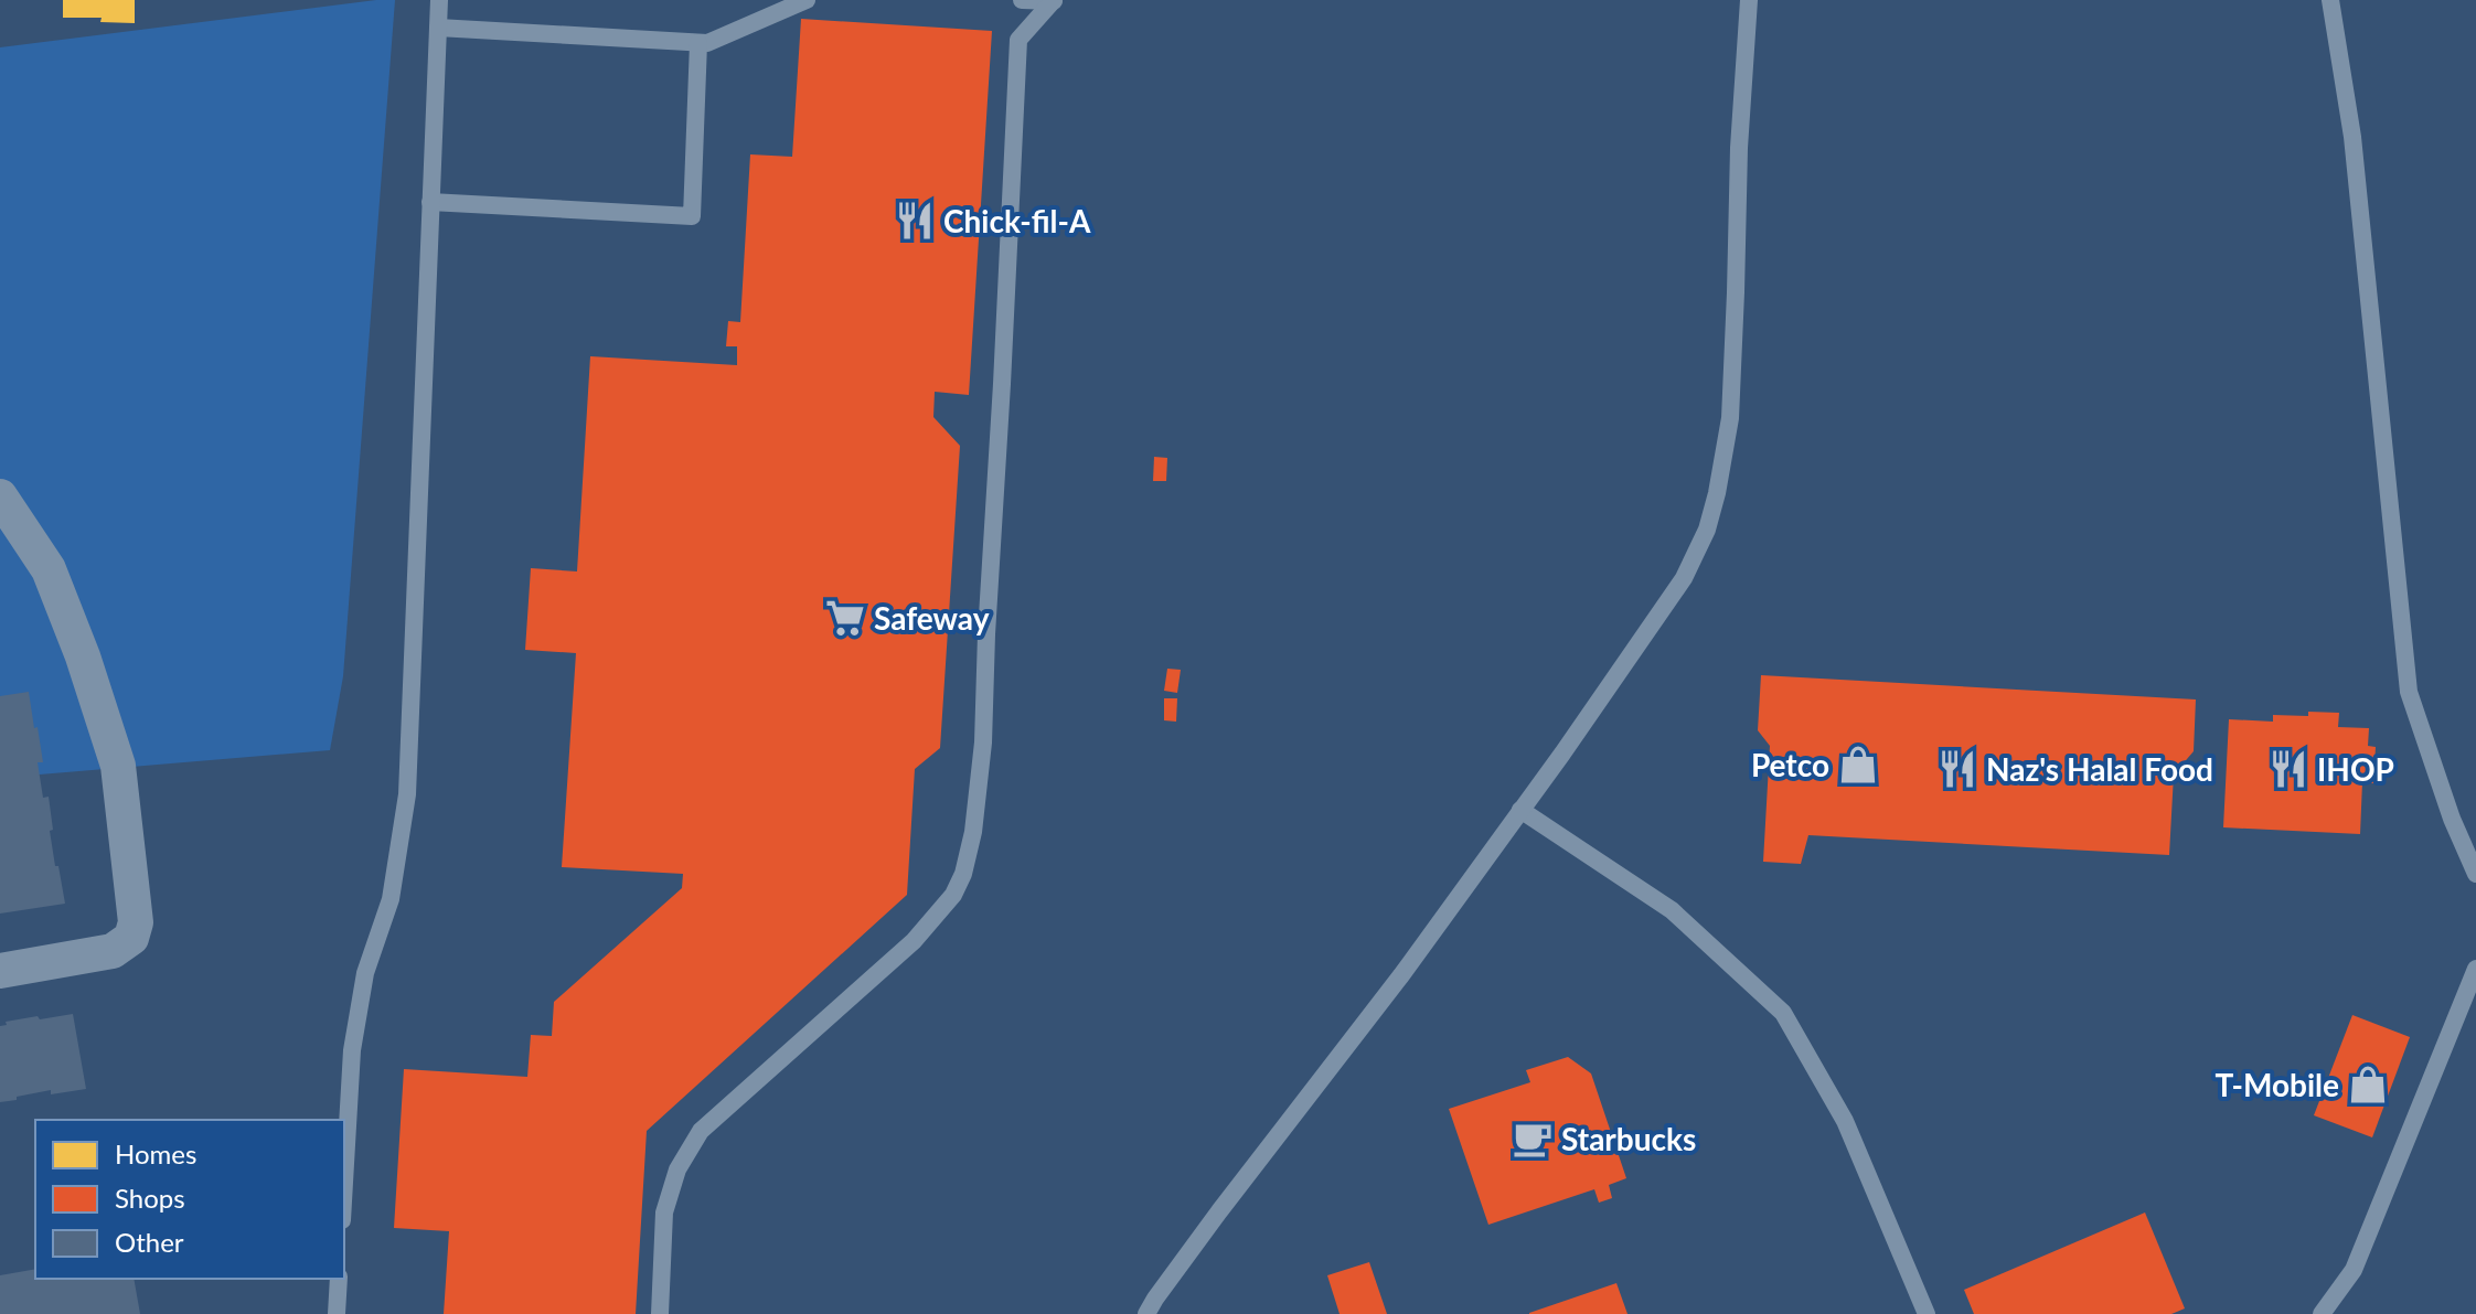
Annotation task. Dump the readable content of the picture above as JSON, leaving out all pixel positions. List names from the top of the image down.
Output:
{
  "places": {
    "restaurant": ["Chick-fil-A", "Naz's Halal Food", "IHOP"],
    "supermarket": ["Safeway"],
    "shop": ["Petco", "T-Mobile"],
    "cafe": ["Starbucks"]
  },
  "legend": ["Homes", "Shops", "Other"]
}
